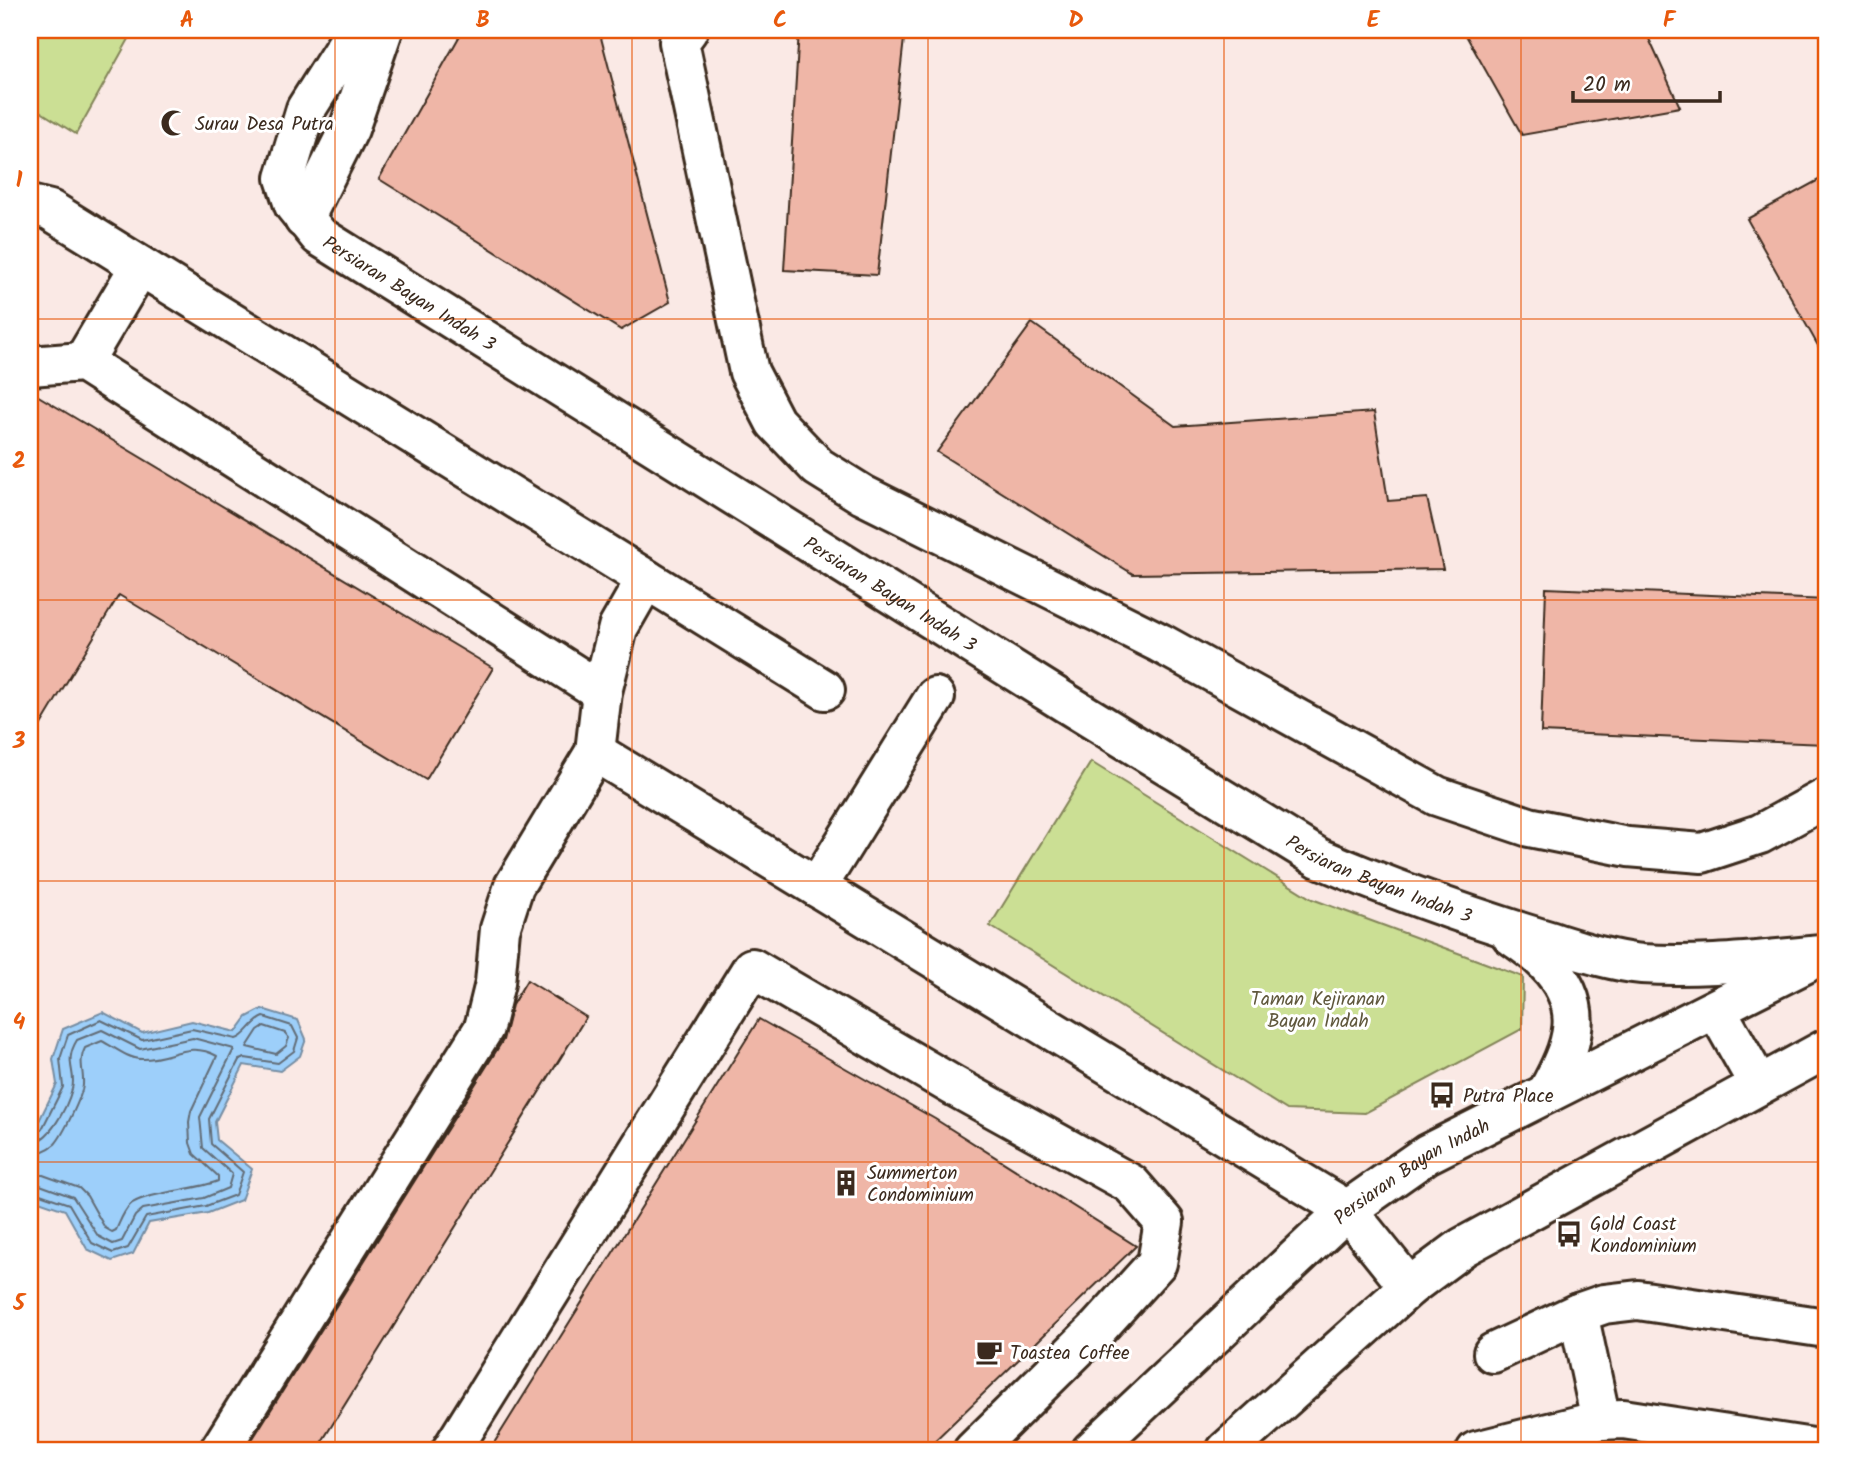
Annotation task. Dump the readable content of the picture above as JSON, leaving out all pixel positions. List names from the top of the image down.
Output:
{
  "streets": {
    "street": ["Persiaran Bayan Indah 3", "Persiaran Bayan Indah"]
  },
  "crossings": [
    ["Persiaran Bayan Indah 3", "Persiaran Bayan Indah"]
  ],
  "parks": ["Taman Kejiranan Bayan Indah"],
  "places": {
    "mosque": ["Surau Desa Putra"],
    "bus stop": ["Putra Place", "Gold Coast Kondominium"],
    "building": ["Summerton Condominium"],
    "cafe": ["Toastea Coffee"]
  },
  "scale_bar": "20 m",
  "grid": {
    "columns": [
      "A",
      "B",
      "C",
      "D",
      "E",
      "F"
    ],
    "rows": [
      "1",
      "2",
      "3",
      "4",
      "5"
    ]
  }
}
